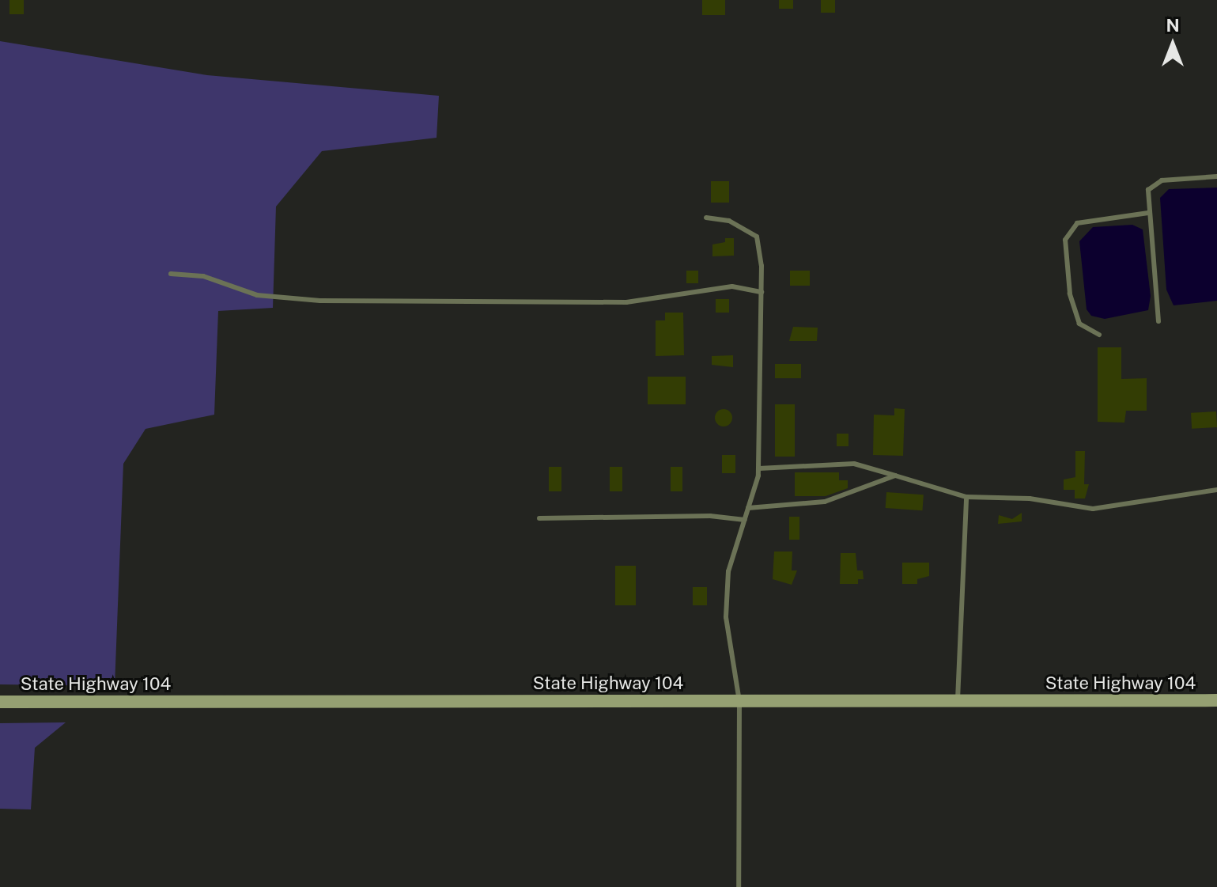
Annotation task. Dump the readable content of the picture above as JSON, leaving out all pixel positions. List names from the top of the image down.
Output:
{
  "streets": {
    "main road": ["State Highway 104"]
  },
  "north": "top"
}
